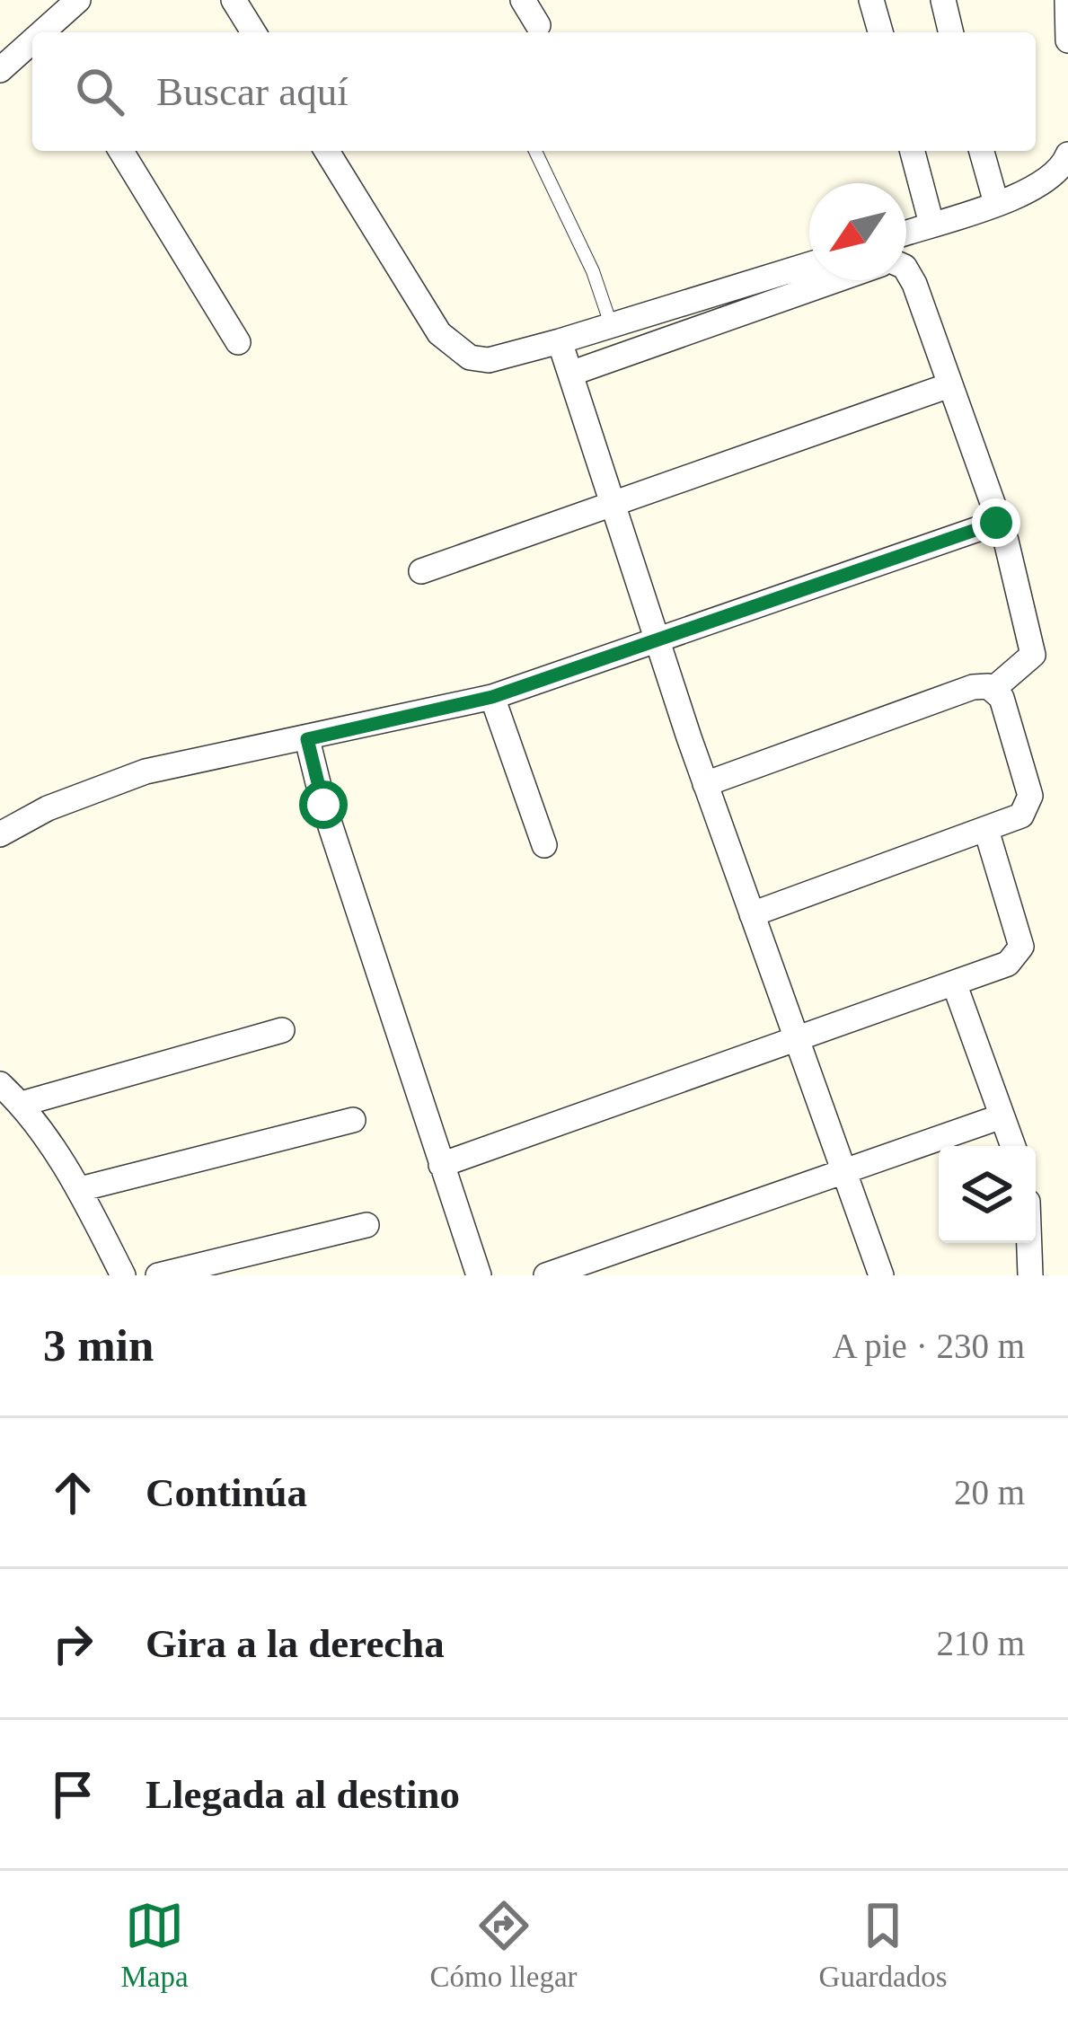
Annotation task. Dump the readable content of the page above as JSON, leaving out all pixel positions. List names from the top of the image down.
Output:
{
  "north": "bottom left",
  "page": {
    "search": "Buscar aquí",
    "heading": ["3 min", "A pie · 230 m"],
    "list": [
      ["Continúa", "20 m"],
      ["Gira a la derecha", "210 m"],
      "Llegada al destino"
    ],
    "nav": ["Mapa", "Cómo llegar", "Guardados"]
  }
}
